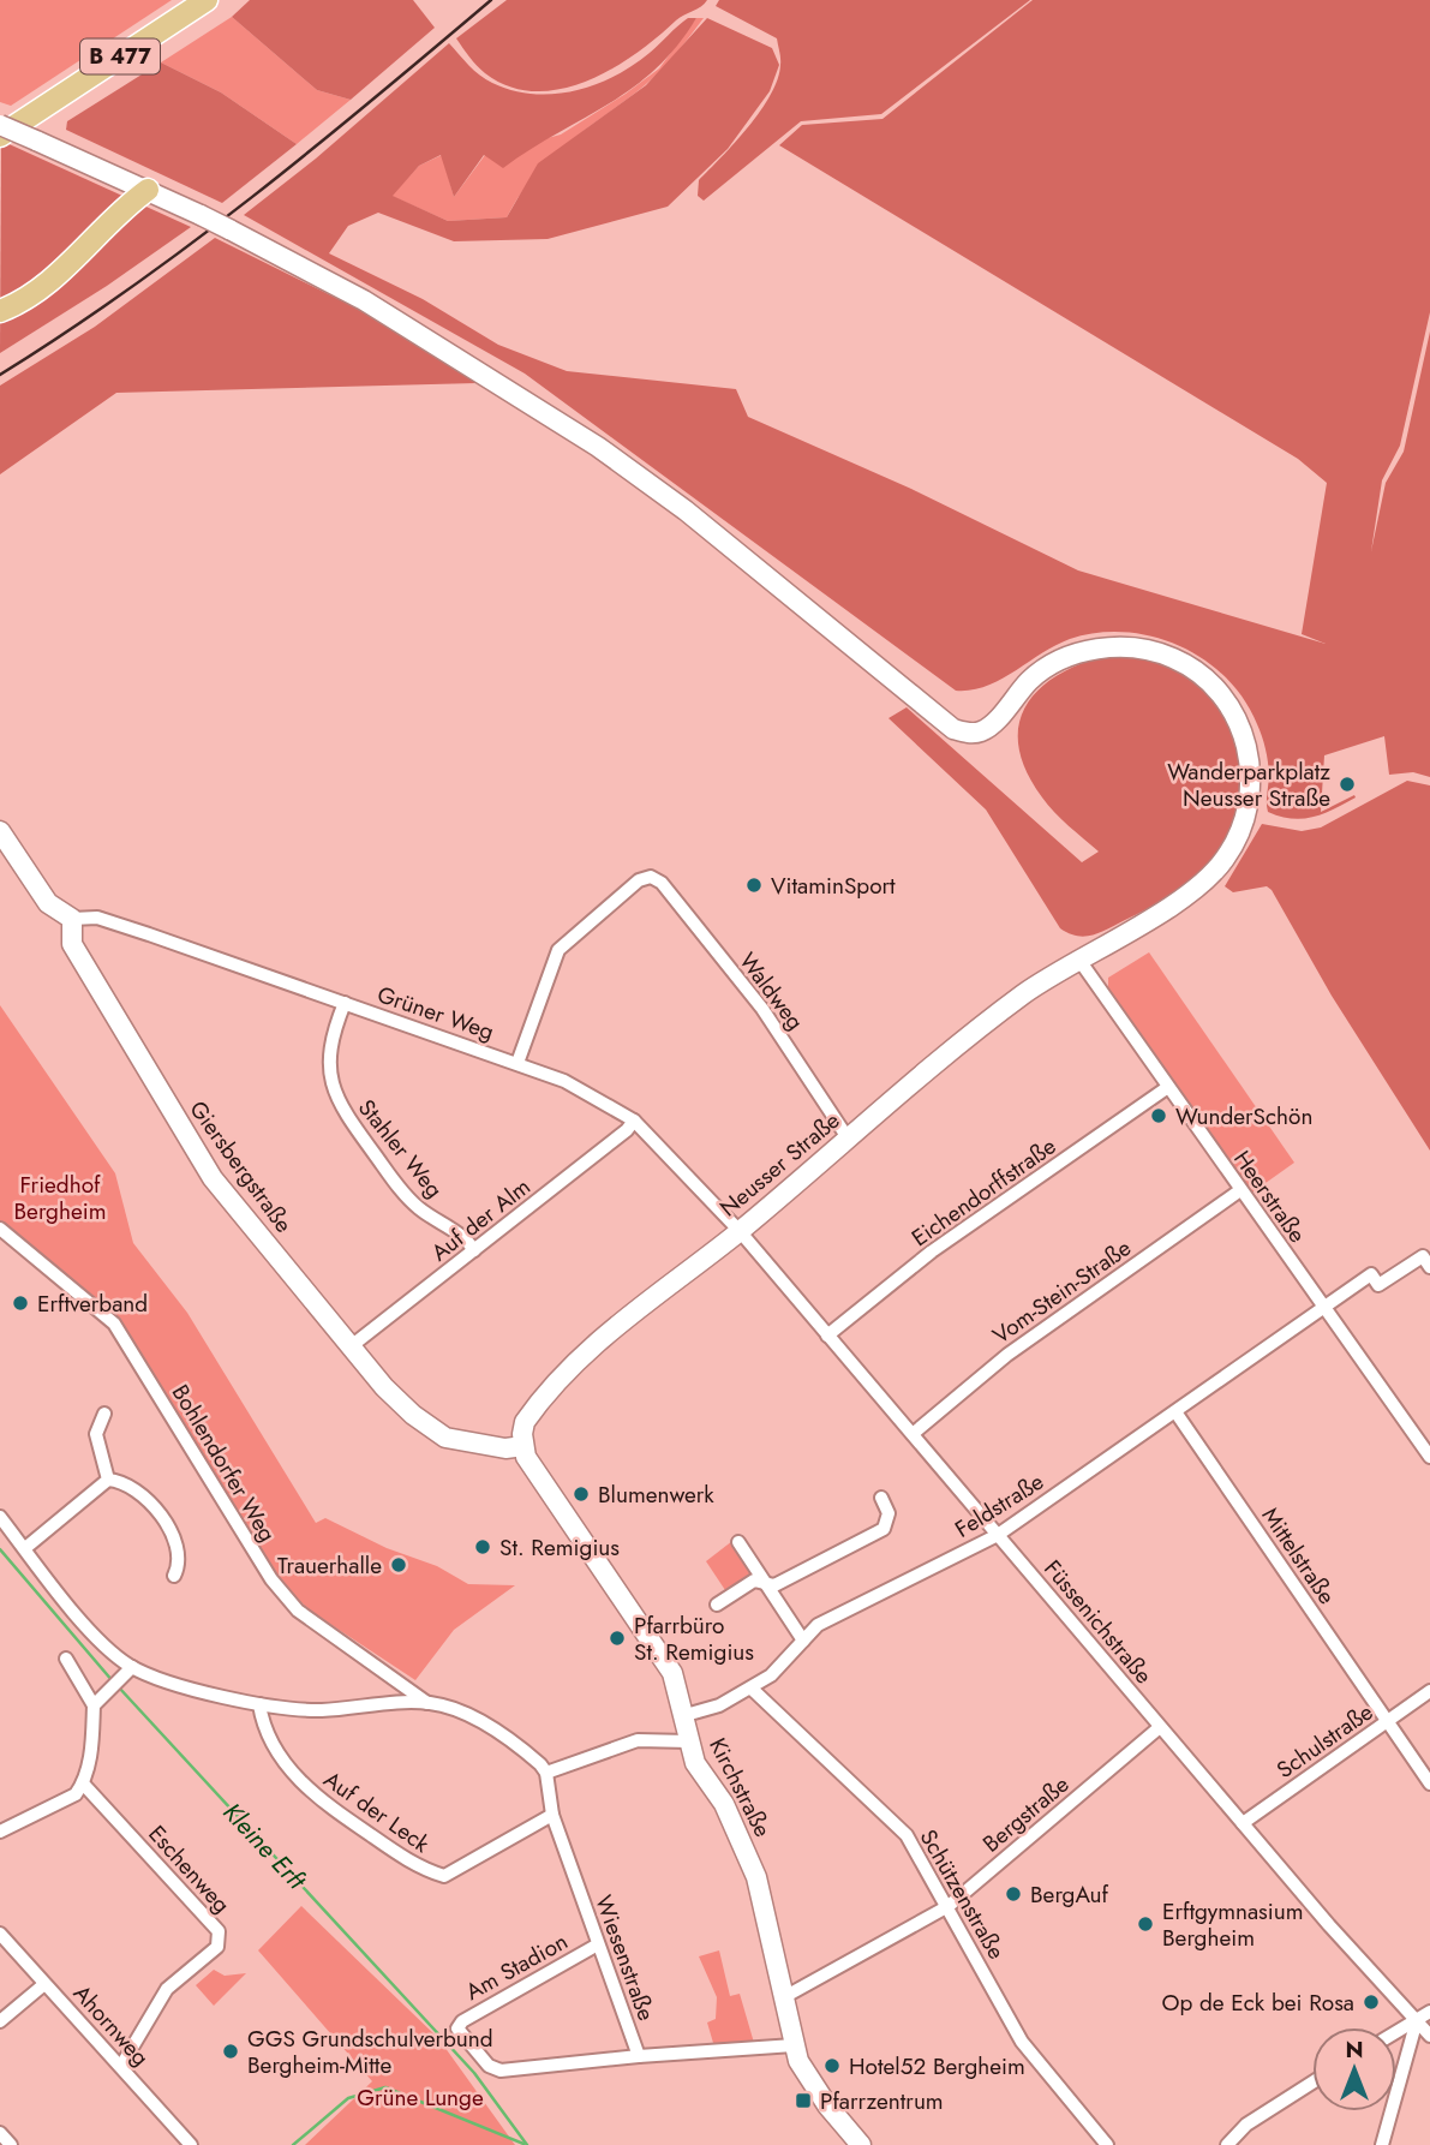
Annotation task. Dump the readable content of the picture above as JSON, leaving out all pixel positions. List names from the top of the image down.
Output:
{
  "streets": {
    "main road": [
      "B 477",
      "Neusser Straße",
      "Giersbergstraße",
      "Kirchstraße"
    ],
    "street": [
      "Waldweg",
      "Grüner Weg",
      "Stahler Weg",
      "Eichendorffstraße",
      "Heerstraße",
      "Auf der Alm",
      "Vom-Stein-Straße",
      "Bohlendorfer Weg",
      "Feldstraße",
      "Mittelstraße",
      "Füssenichstraße",
      "Schulstraße",
      "Auf der Leck",
      "Bergstraße",
      "Eschenweg",
      "Schützenstraße",
      "Wiesenstraße",
      "Am Stadion",
      "Ahornweg"
    ]
  },
  "crossings": [
    ["Waldweg", "Grüner Weg"],
    ["Waldweg", "Neusser Straße"],
    ["Grüner Weg", "Stahler Weg"],
    ["Grüner Weg", "Neusser Straße"],
    ["Grüner Weg", "Giersbergstraße"],
    ["Grüner Weg", "Auf der Alm"],
    ["Grüner Weg", "Füssenichstraße"],
    ["Stahler Weg", "Auf der Alm"],
    ["Neusser Straße", "Giersbergstraße"],
    ["Neusser Straße", "Heerstraße"],
    ["Neusser Straße", "Füssenichstraße"],
    ["Neusser Straße", "Kirchstraße"],
    ["Giersbergstraße", "Auf der Alm"],
    ["Giersbergstraße", "Kirchstraße"],
    ["Eichendorffstraße", "Heerstraße"],
    ["Eichendorffstraße", "Füssenichstraße"],
    ["Heerstraße", "Vom-Stein-Straße"],
    ["Heerstraße", "Feldstraße"],
    ["Vom-Stein-Straße", "Füssenichstraße"],
    ["Feldstraße", "Mittelstraße"],
    ["Feldstraße", "Füssenichstraße"],
    ["Feldstraße", "Kirchstraße"],
    ["Feldstraße", "Schützenstraße"],
    ["Mittelstraße", "Schulstraße"],
    ["Füssenichstraße", "Schulstraße"],
    ["Füssenichstraße", "Bergstraße"],
    ["Kirchstraße", "Bergstraße"],
    ["Kirchstraße", "Wiesenstraße"],
    ["Auf der Leck", "Wiesenstraße"],
    ["Bergstraße", "Schützenstraße"],
    ["Eschenweg", "Ahornweg"],
    ["Wiesenstraße", "Am Stadion"]
  ],
  "water": ["Kleine Erft"],
  "parks": ["Friedhof Bergheim", "Grüne Lunge"],
  "places": {
    "other": [
      "Wanderparkplatz Neusser Straße",
      "VitaminSport",
      "WunderSchön",
      "Erftverband",
      "Blumenwerk",
      "St. Remigius",
      "Trauerhalle",
      "Pfarrbüro St. Remigius",
      "BergAuf",
      "Erftgymnasium Bergheim",
      "Op de Eck bei Rosa",
      "GGS Grundschulverbund Bergheim-Mitte",
      "Hotel52 Bergheim"
    ],
    "transit": ["Pfarrzentrum"]
  },
  "north": "top"
}
